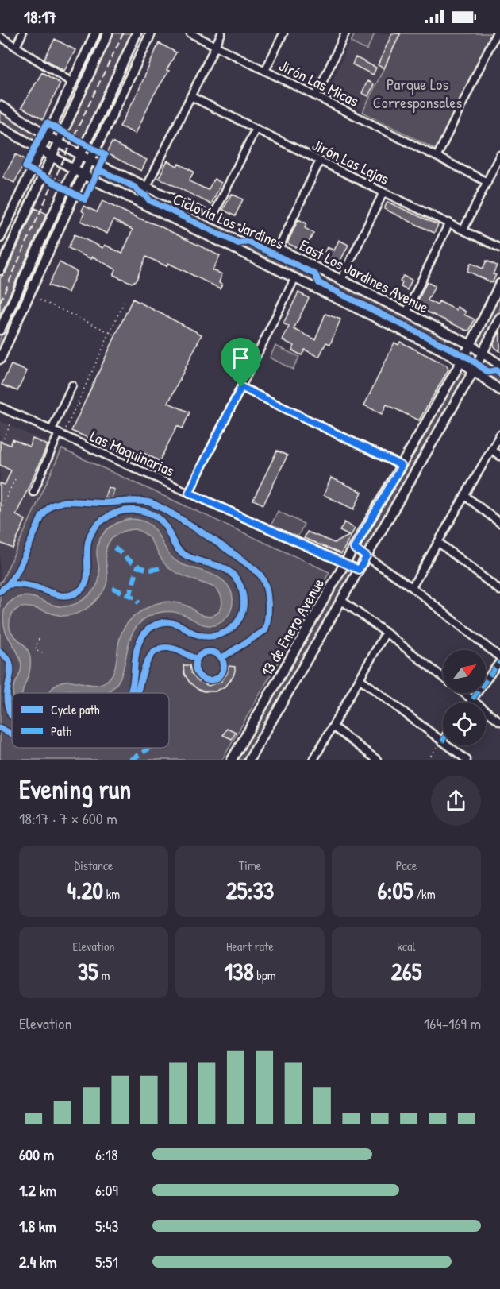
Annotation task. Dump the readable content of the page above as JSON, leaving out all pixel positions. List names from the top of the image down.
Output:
{
  "streets": {
    "main road": ["East Los Jardines Avenue", "13 de Enero Avenue"],
    "street": ["Jirón Las Micas", "Jirón Las Lajas", "Las Maquinarias"],
    "cycle path": ["Ciclovía Los Jardines"]
  },
  "crossings": [
    ["East Los Jardines Avenue", "13 de Enero Avenue"],
    ["Las Maquinarias", "13 de Enero Avenue"]
  ],
  "parks": ["Parque Los Corresponsales"],
  "legend": ["Cycle path", "Path"],
  "north": "top right",
  "page": {
    "status": "18:17",
    "heading": ["Evening run", "18:17 · 7 × 600 m"],
    "stats": [
      ["Distance", "4.20 km"],
      ["Time", "25:33"],
      ["Pace", "6:05 /km"],
      ["Elevation", "35 m"],
      ["Heart rate", "138 bpm"],
      ["kcal", "265"]
    ],
    "chart": ["Elevation", "164–169 m"],
    "list": [
      {
        "name": "600 m",
        "note": "6:18"
      },
      {
        "name": "1.2 km",
        "note": "6:09"
      },
      {
        "name": "1.8 km",
        "note": "5:43"
      },
      {
        "name": "2.4 km",
        "note": "5:51"
      }
    ]
  }
}
